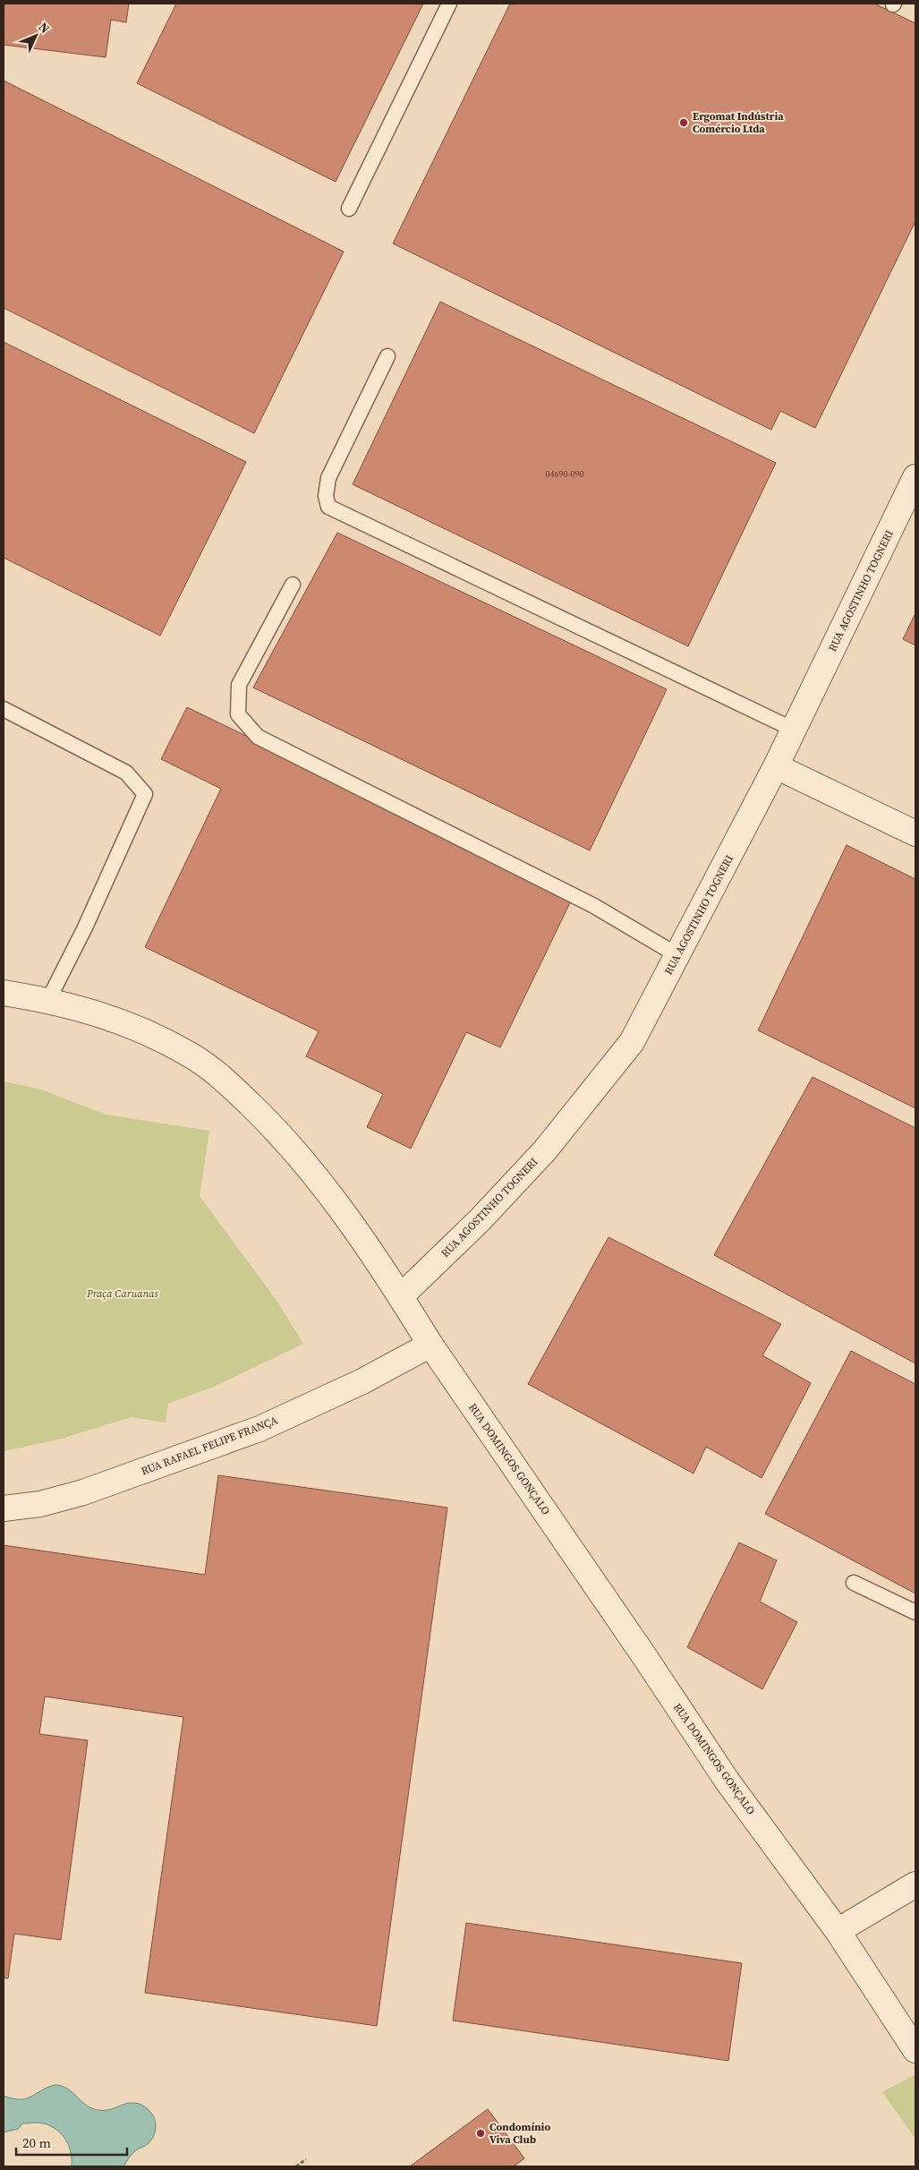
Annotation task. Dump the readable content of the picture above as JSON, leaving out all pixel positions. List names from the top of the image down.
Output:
{
  "streets": {
    "street": ["RUA AGOSTINHO TOGNERI", "RUA RAFAEL FELIPE FRANÇA", "RUA DOMINGOS GONÇALO"]
  },
  "crossings": [
    ["RUA AGOSTINHO TOGNERI", "RUA DOMINGOS GONÇALO"],
    ["RUA RAFAEL FELIPE FRANÇA", "RUA DOMINGOS GONÇALO"]
  ],
  "parks": ["Praça Caruanas"],
  "places": ["Ergomat Indústria Comércio Ltda", "Condomínio Viva Club"],
  "house_numbers": ["04690-090"],
  "scale_bar": "20 m",
  "north": "top right"
}
